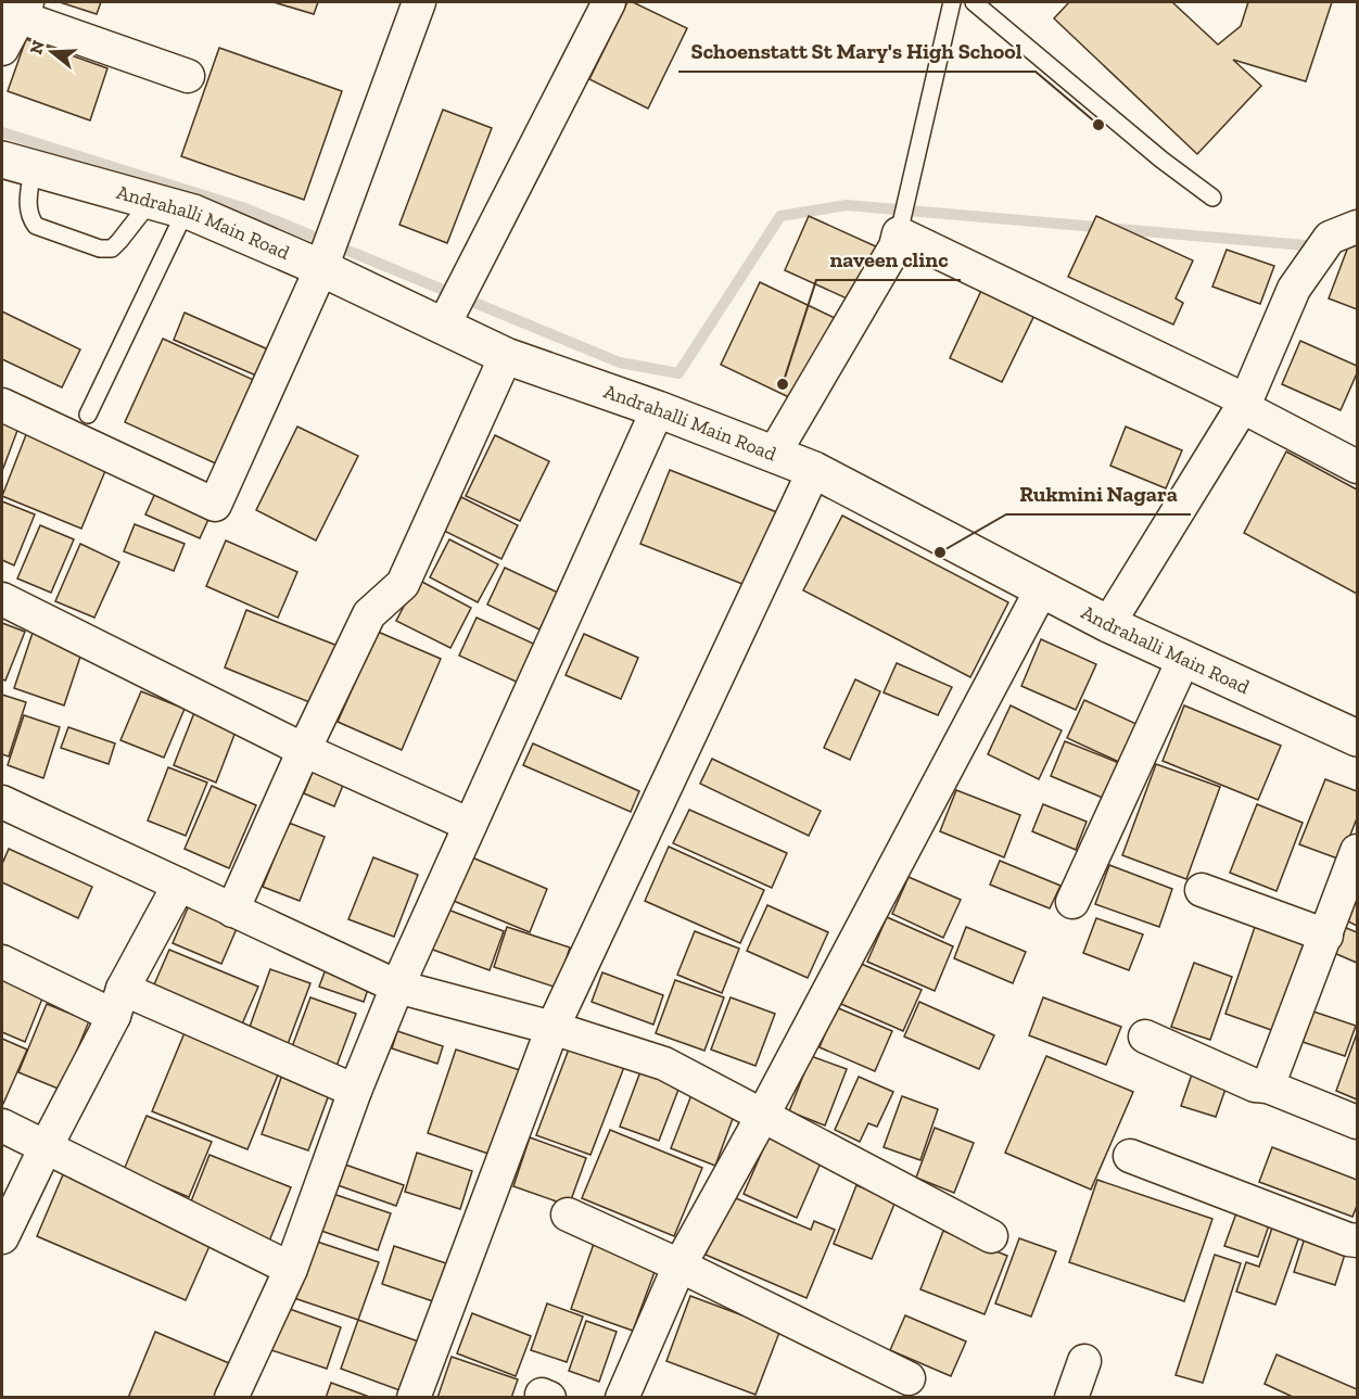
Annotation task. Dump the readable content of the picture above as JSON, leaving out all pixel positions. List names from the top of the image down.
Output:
{
  "streets": {
    "main road": ["Andrahalli Main Road"]
  },
  "places": ["Schoenstatt St Mary's High School", "naveen clinc", "Rukmini Nagara"],
  "north": "left"
}
